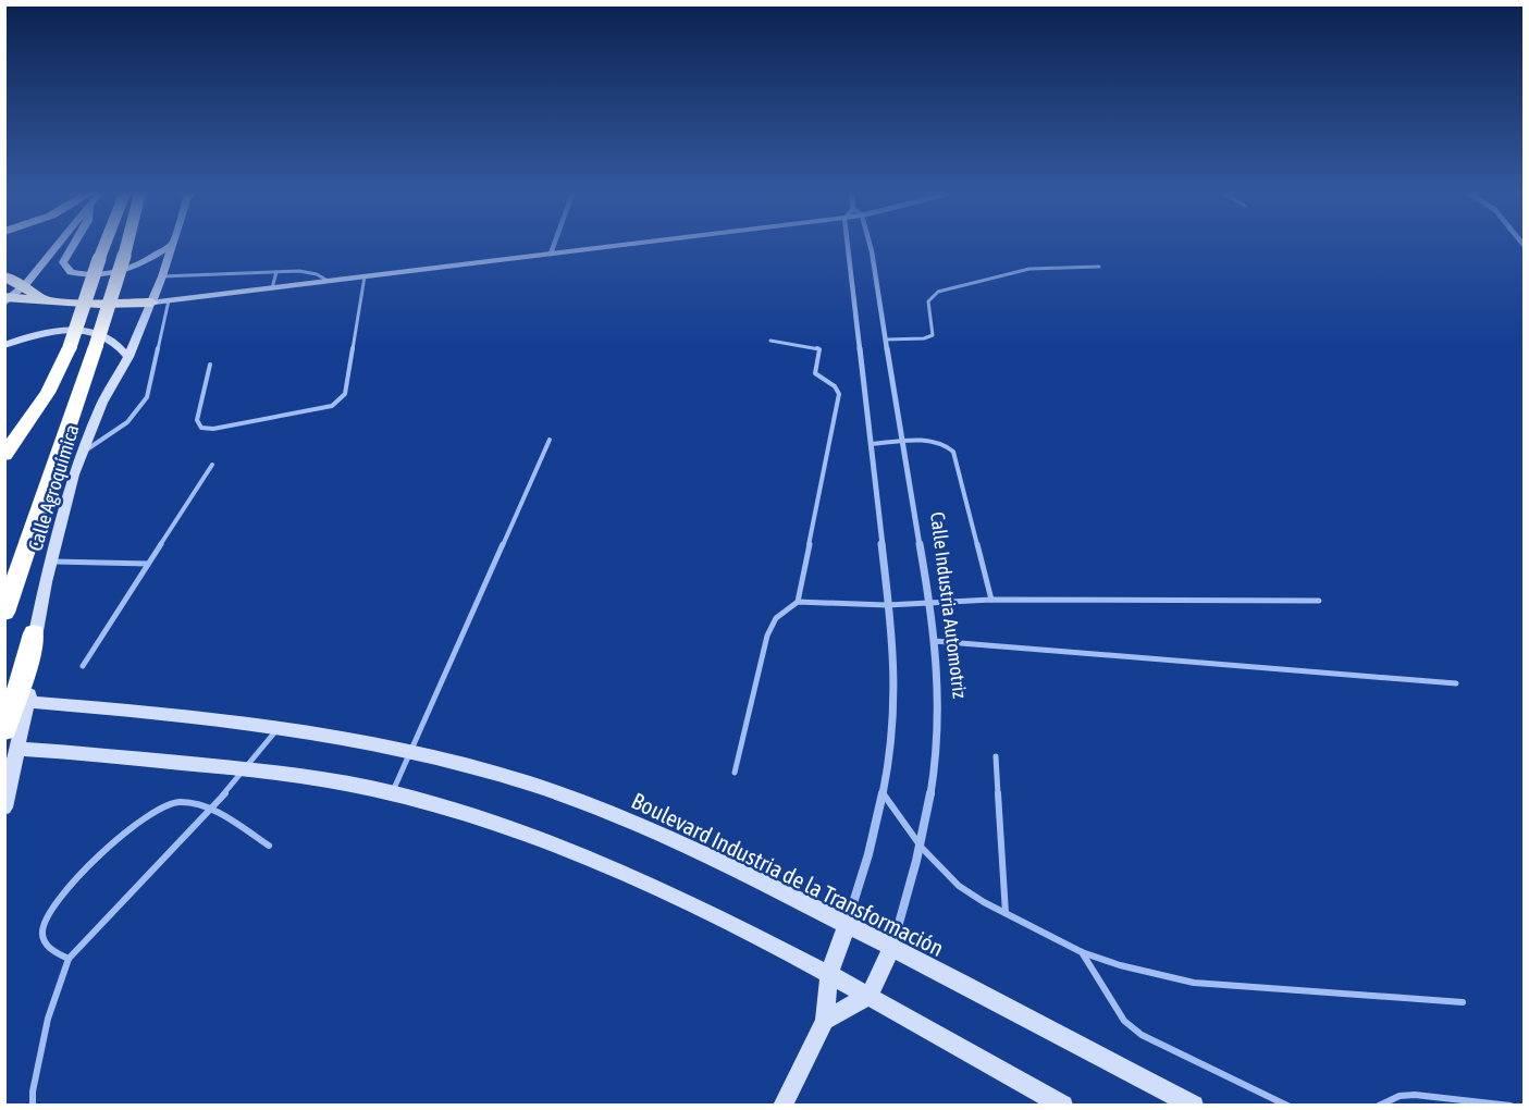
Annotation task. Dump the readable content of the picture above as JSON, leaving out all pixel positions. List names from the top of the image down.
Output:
{
  "streets": {
    "street": ["Calle Agroquímica", "Calle Industria Automotriz", "Boulevard Industria de la Transformación"]
  },
  "crossings": [
    ["Calle Agroquímica", "Boulevard Industria de la Transformación"],
    ["Calle Industria Automotriz", "Boulevard Industria de la Transformación"]
  ]
}
